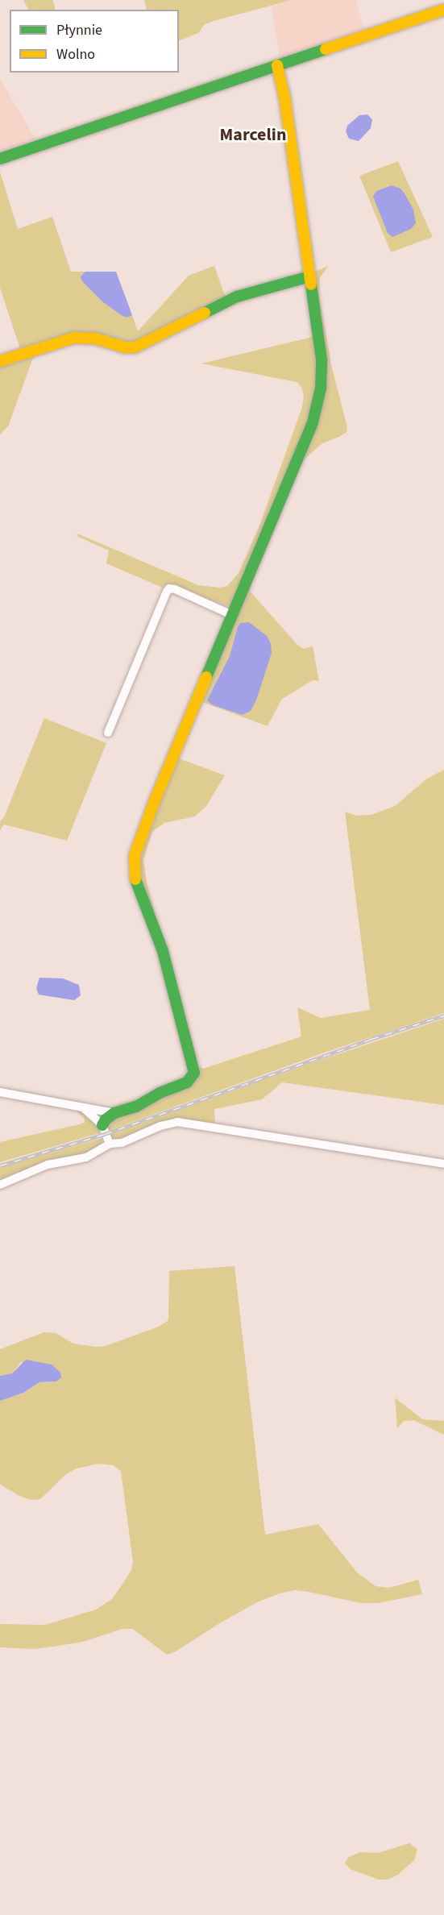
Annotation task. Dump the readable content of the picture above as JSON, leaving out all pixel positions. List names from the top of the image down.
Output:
{
  "districts": ["Marcelin"],
  "legend": ["Płynnie", "Wolno"]
}
